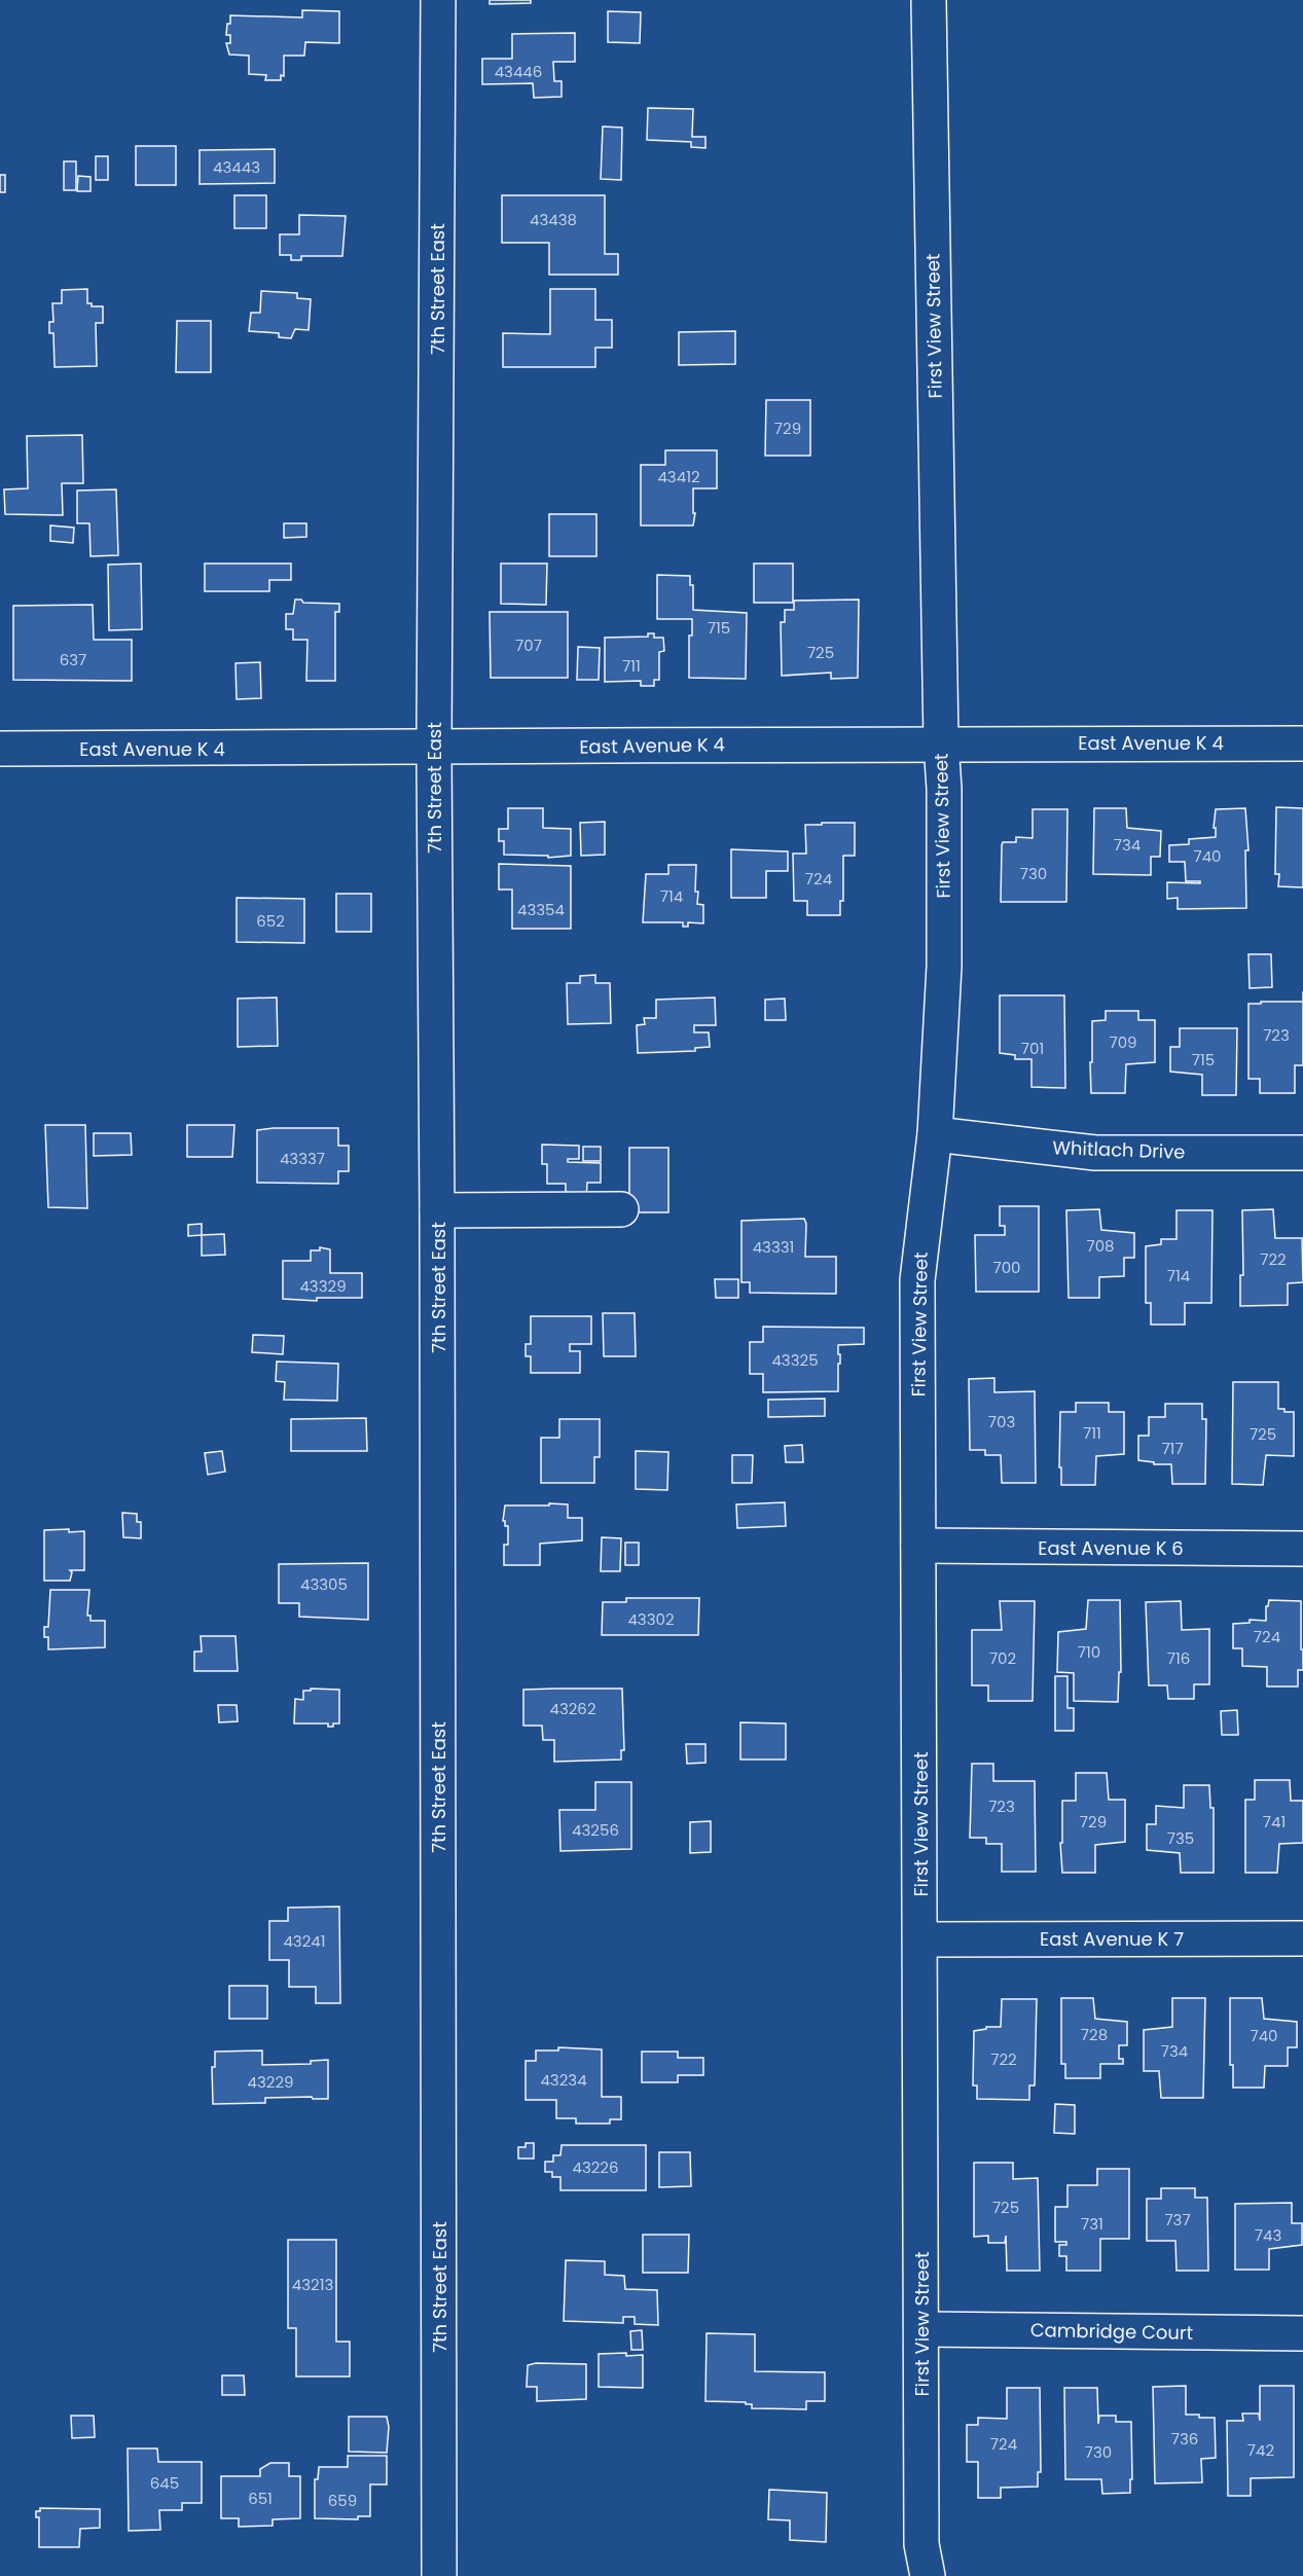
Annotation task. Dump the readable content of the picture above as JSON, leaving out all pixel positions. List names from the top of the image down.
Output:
{
  "streets": {
    "street": [
      "7th Street East",
      "First View Street",
      "East Avenue K 4",
      "Whitlach Drive",
      "East Avenue K 6",
      "East Avenue K 7",
      "Cambridge Court"
    ]
  },
  "crossings": [
    ["7th Street East", "East Avenue K 4"],
    ["First View Street", "East Avenue K 4"],
    ["First View Street", "Whitlach Drive"],
    ["First View Street", "East Avenue K 6"],
    ["First View Street", "East Avenue K 7"],
    ["First View Street", "Cambridge Court"]
  ],
  "house_numbers": [
    "43446",
    "43443",
    "43438",
    "729",
    "43412",
    "715",
    "707",
    "725",
    "637",
    "711",
    "734",
    "740",
    "730",
    "724",
    "714",
    "43354",
    "652",
    "723",
    "709",
    "701",
    "715",
    "43337",
    "708",
    "43331",
    "722",
    "700",
    "714",
    "43329",
    "43325",
    "703",
    "711",
    "725",
    "717",
    "43305",
    "43302",
    "724",
    "710",
    "702",
    "716",
    "43262",
    "723",
    "729",
    "741",
    "43256",
    "735",
    "43241",
    "728",
    "740",
    "734",
    "722",
    "43234",
    "43229",
    "43226",
    "725",
    "737",
    "731",
    "743",
    "43213",
    "736",
    "724",
    "742",
    "730",
    "645",
    "651",
    "659"
  ]
}
